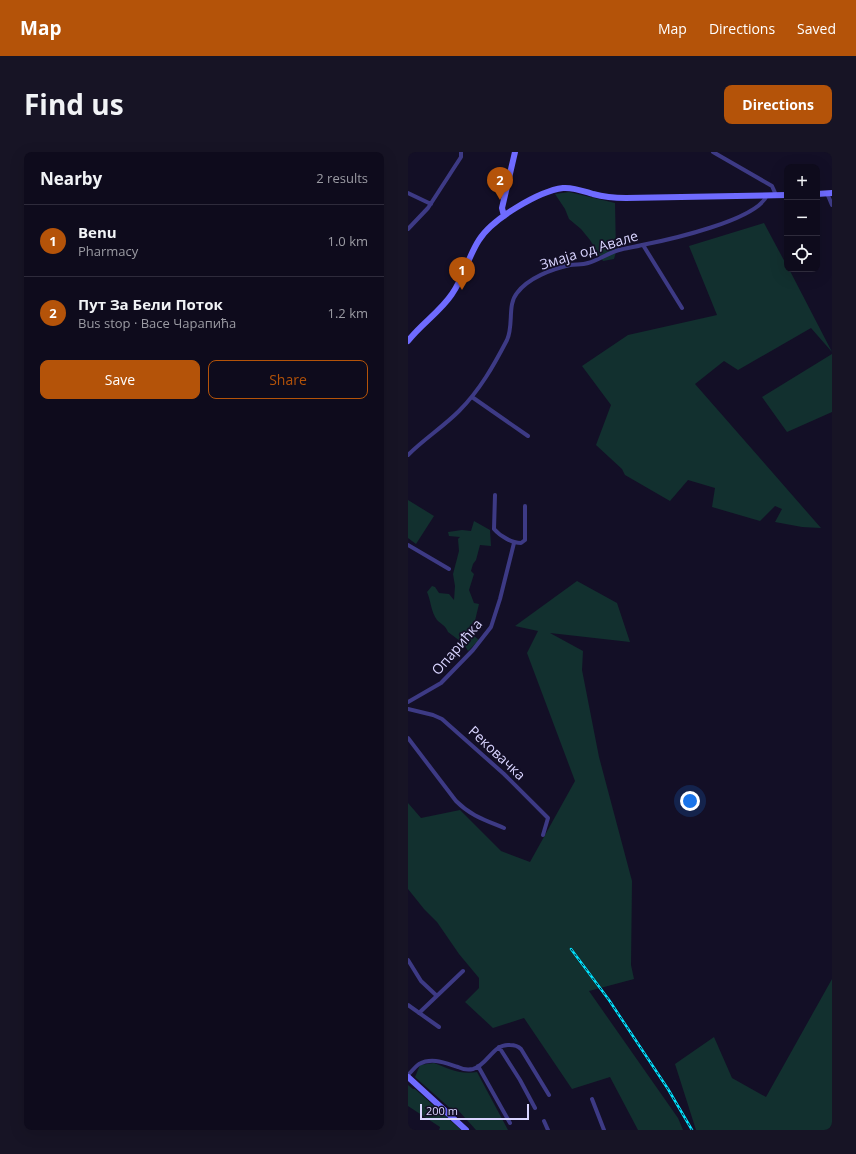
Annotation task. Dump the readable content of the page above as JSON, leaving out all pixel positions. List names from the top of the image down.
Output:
{
  "streets": {
    "street": ["Змаја од Авале", "Опарићка", "Рековачка"]
  },
  "scale_bar": "200 m",
  "page": {
    "header": "Map",
    "nav": ["Map", "Directions", "Saved"],
    "title": "Find us",
    "buttons": [
      "Directions",
      ["Save", "Share"]
    ],
    "heading": ["Nearby", "2 results"],
    "map_buttons": ["+", "−"],
    "pins": ["2", "1"],
    "list": [
      {
        "mark": "1",
        "name": "Benu",
        "note": "Pharmacy",
        "value": "1.0 km"
      },
      {
        "mark": "2",
        "name": "Пут За Бели Поток",
        "note": "Bus stop · Васе Чарапића",
        "value": "1.2 km"
      }
    ],
    "scale": "200 m"
  }
}
